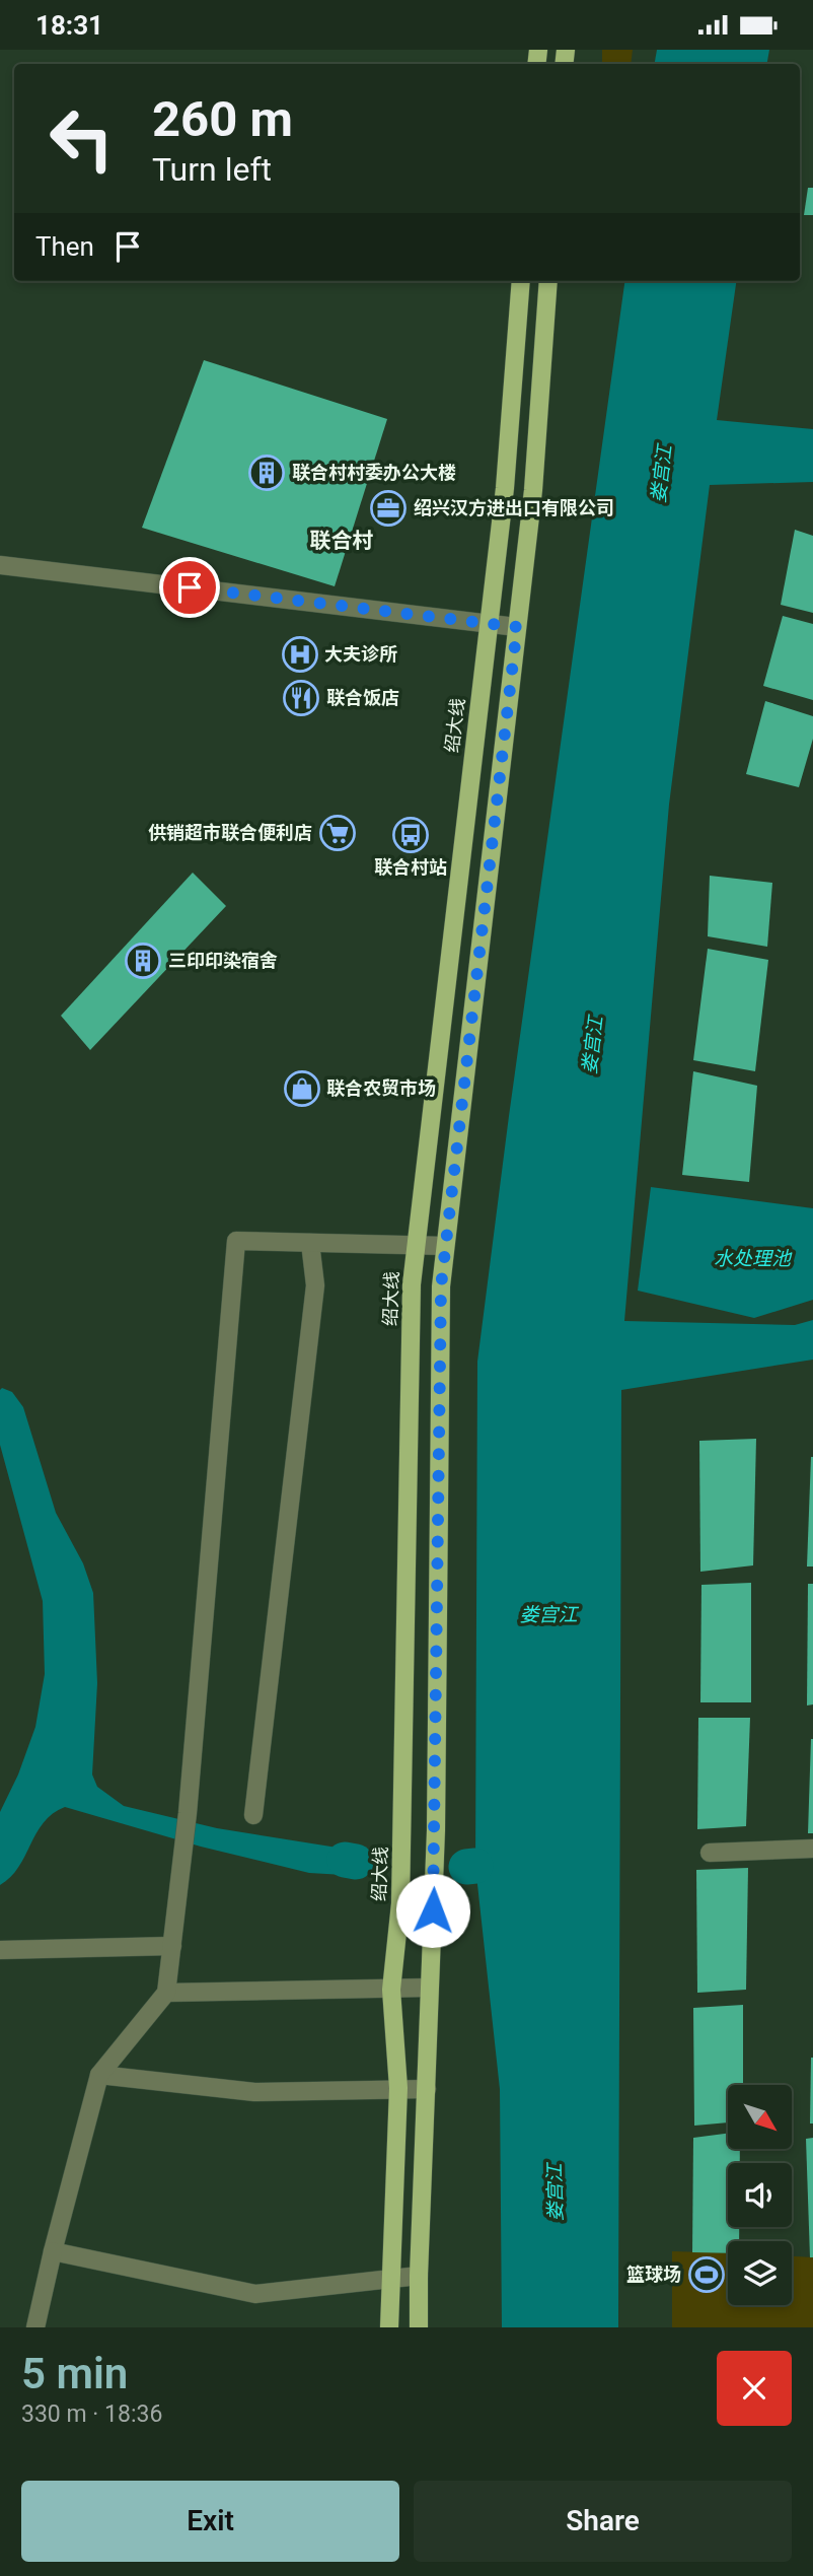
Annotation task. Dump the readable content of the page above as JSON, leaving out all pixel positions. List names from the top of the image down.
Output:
{
  "streets": {
    "main road": ["绍大线"]
  },
  "districts": ["联合村"],
  "water": ["娄宫江", "水处理池"],
  "places": {
    "building": ["联合村村委办公大楼", "三印印染宿舍"],
    "office": ["绍兴汉方进出口有限公司"],
    "hospital": ["大夫诊所"],
    "restaurant": ["联合饭店"],
    "supermarket": ["供销超市联合便利店"],
    "bus stop": ["联合村站"],
    "shop": ["联合农贸市场"],
    "sports": ["篮球场"]
  },
  "north": "bottom right",
  "page": {
    "status": "18:31",
    "turn": ["260 m", "Turn left"],
    "then": "Then",
    "heading": ["5 min", "330 m · 18:36"],
    "buttons": ["Exit", "Share"]
  }
}
